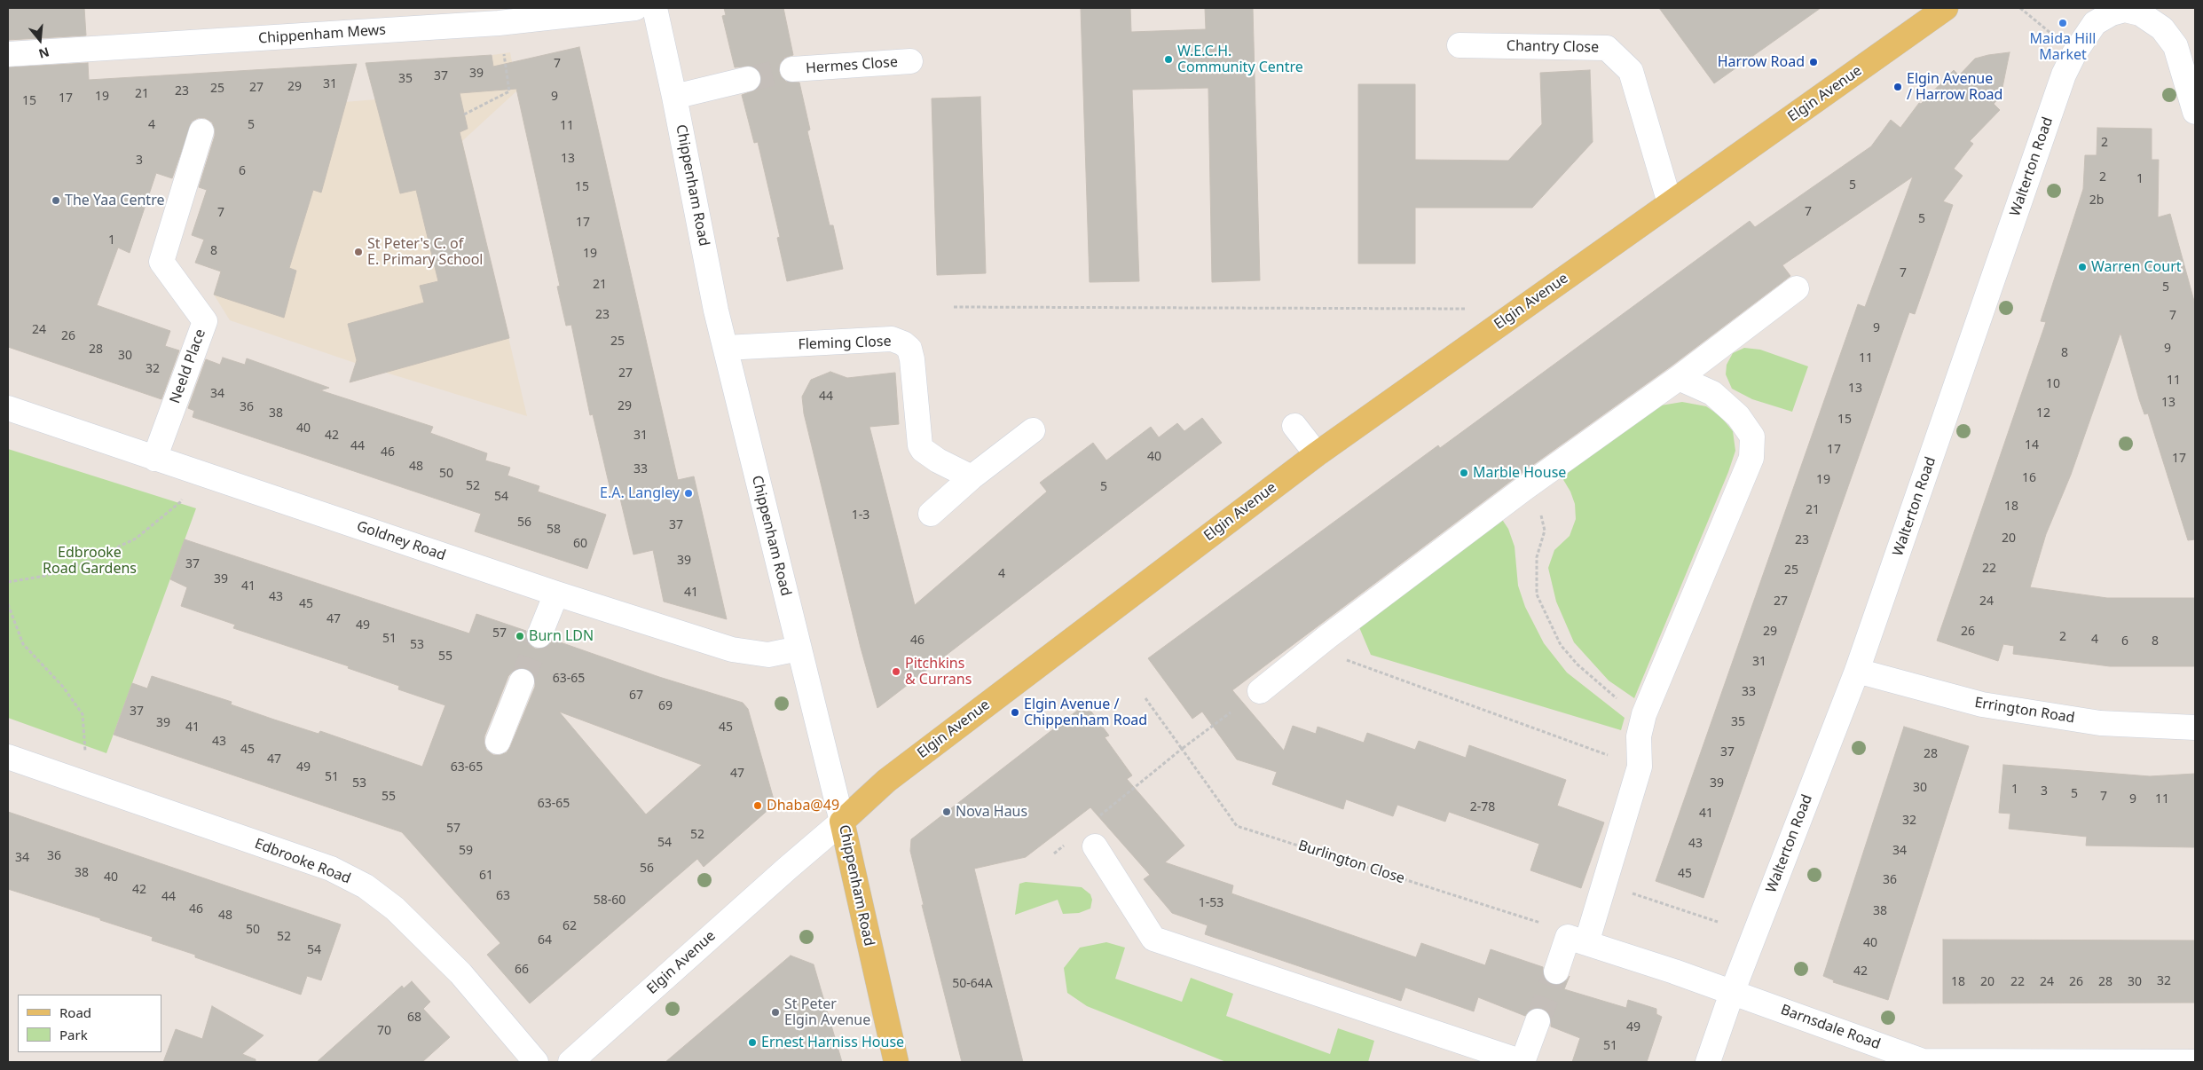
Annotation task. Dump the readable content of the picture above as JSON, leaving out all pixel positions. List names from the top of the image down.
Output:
{
  "streets": {
    "main road": ["Elgin Avenue", "Chippenham Road"],
    "street": [
      "Chippenham Mews",
      "Chantry Close",
      "Hermes Close",
      "Walterton Road",
      "Fleming Close",
      "Neeld Place",
      "Goldney Road",
      "Errington Road",
      "Edbrooke Road",
      "Barnsdale Road"
    ],
    "path": ["Burlington Close"]
  },
  "crossings": [
    ["Chantry Close", "Elgin Avenue"],
    ["Elgin Avenue", "Chippenham Road"],
    ["Walterton Road", "Errington Road"],
    ["Walterton Road", "Barnsdale Road"],
    ["Chippenham Road", "Fleming Close"],
    ["Chippenham Road", "Goldney Road"],
    ["Neeld Place", "Goldney Road"]
  ],
  "parks": ["Edbrooke Road Gardens"],
  "places": [
    "Maida Hill Market",
    "W.E.C.H. Community Centre",
    "Harrow Road",
    "Elgin Avenue / Harrow Road",
    "The Yaa Centre",
    "St Peter's C. of E. Primary School",
    "Warren Court",
    "Marble House",
    "E.A. Langley",
    "Burn LDN",
    "Pitchkins & Currans",
    "Elgin Avenue / Chippenham Road",
    "Dhaba@49",
    "Nova Haus",
    "St Peter Elgin Avenue",
    "Ernest Harniss House"
  ],
  "house_numbers": [
    "7",
    "39",
    "37",
    "35",
    "31",
    "29",
    "27",
    "25",
    "23",
    "21",
    "19",
    "9",
    "17",
    "15",
    "4",
    "5",
    "11",
    "2",
    "13",
    "3",
    "6",
    "2",
    "1",
    "5",
    "15",
    "2b",
    "7",
    "7",
    "5",
    "17",
    "1",
    "8",
    "19",
    "7",
    "21",
    "5",
    "23",
    "7",
    "9",
    "24",
    "26",
    "25",
    "9",
    "28",
    "8",
    "30",
    "11",
    "32",
    "27",
    "11",
    "10",
    "13",
    "34",
    "44",
    "13",
    "29",
    "36",
    "38",
    "12",
    "15",
    "40",
    "42",
    "31",
    "14",
    "44",
    "17",
    "46",
    "40",
    "17",
    "48",
    "33",
    "50",
    "16",
    "19",
    "52",
    "5",
    "54",
    "18",
    "21",
    "1-3",
    "56",
    "37",
    "58",
    "20",
    "23",
    "60",
    "39",
    "37",
    "22",
    "25",
    "4",
    "39",
    "41",
    "41",
    "43",
    "27",
    "24",
    "45",
    "47",
    "49",
    "29",
    "26",
    "57",
    "2",
    "51",
    "4",
    "46",
    "6",
    "8",
    "53",
    "55",
    "31",
    "63-65",
    "33",
    "67",
    "69",
    "37",
    "35",
    "39",
    "41",
    "45",
    "43",
    "45",
    "37",
    "28",
    "47",
    "49",
    "63-65",
    "47",
    "51",
    "53",
    "39",
    "30",
    "1",
    "3",
    "5",
    "55",
    "7",
    "9",
    "11",
    "63-65",
    "2-78",
    "41",
    "32",
    "57",
    "52",
    "54",
    "43",
    "59",
    "34",
    "36",
    "34",
    "56",
    "38",
    "45",
    "61",
    "40",
    "36",
    "42",
    "63",
    "44",
    "58-60",
    "1-53",
    "46",
    "38",
    "48",
    "62",
    "50",
    "52",
    "64",
    "40",
    "54",
    "66",
    "42",
    "32",
    "18",
    "20",
    "22",
    "24",
    "26",
    "28",
    "30",
    "50-64A",
    "68",
    "49",
    "70",
    "51"
  ],
  "legend": ["Road", "Park"],
  "north": "bottom"
}
